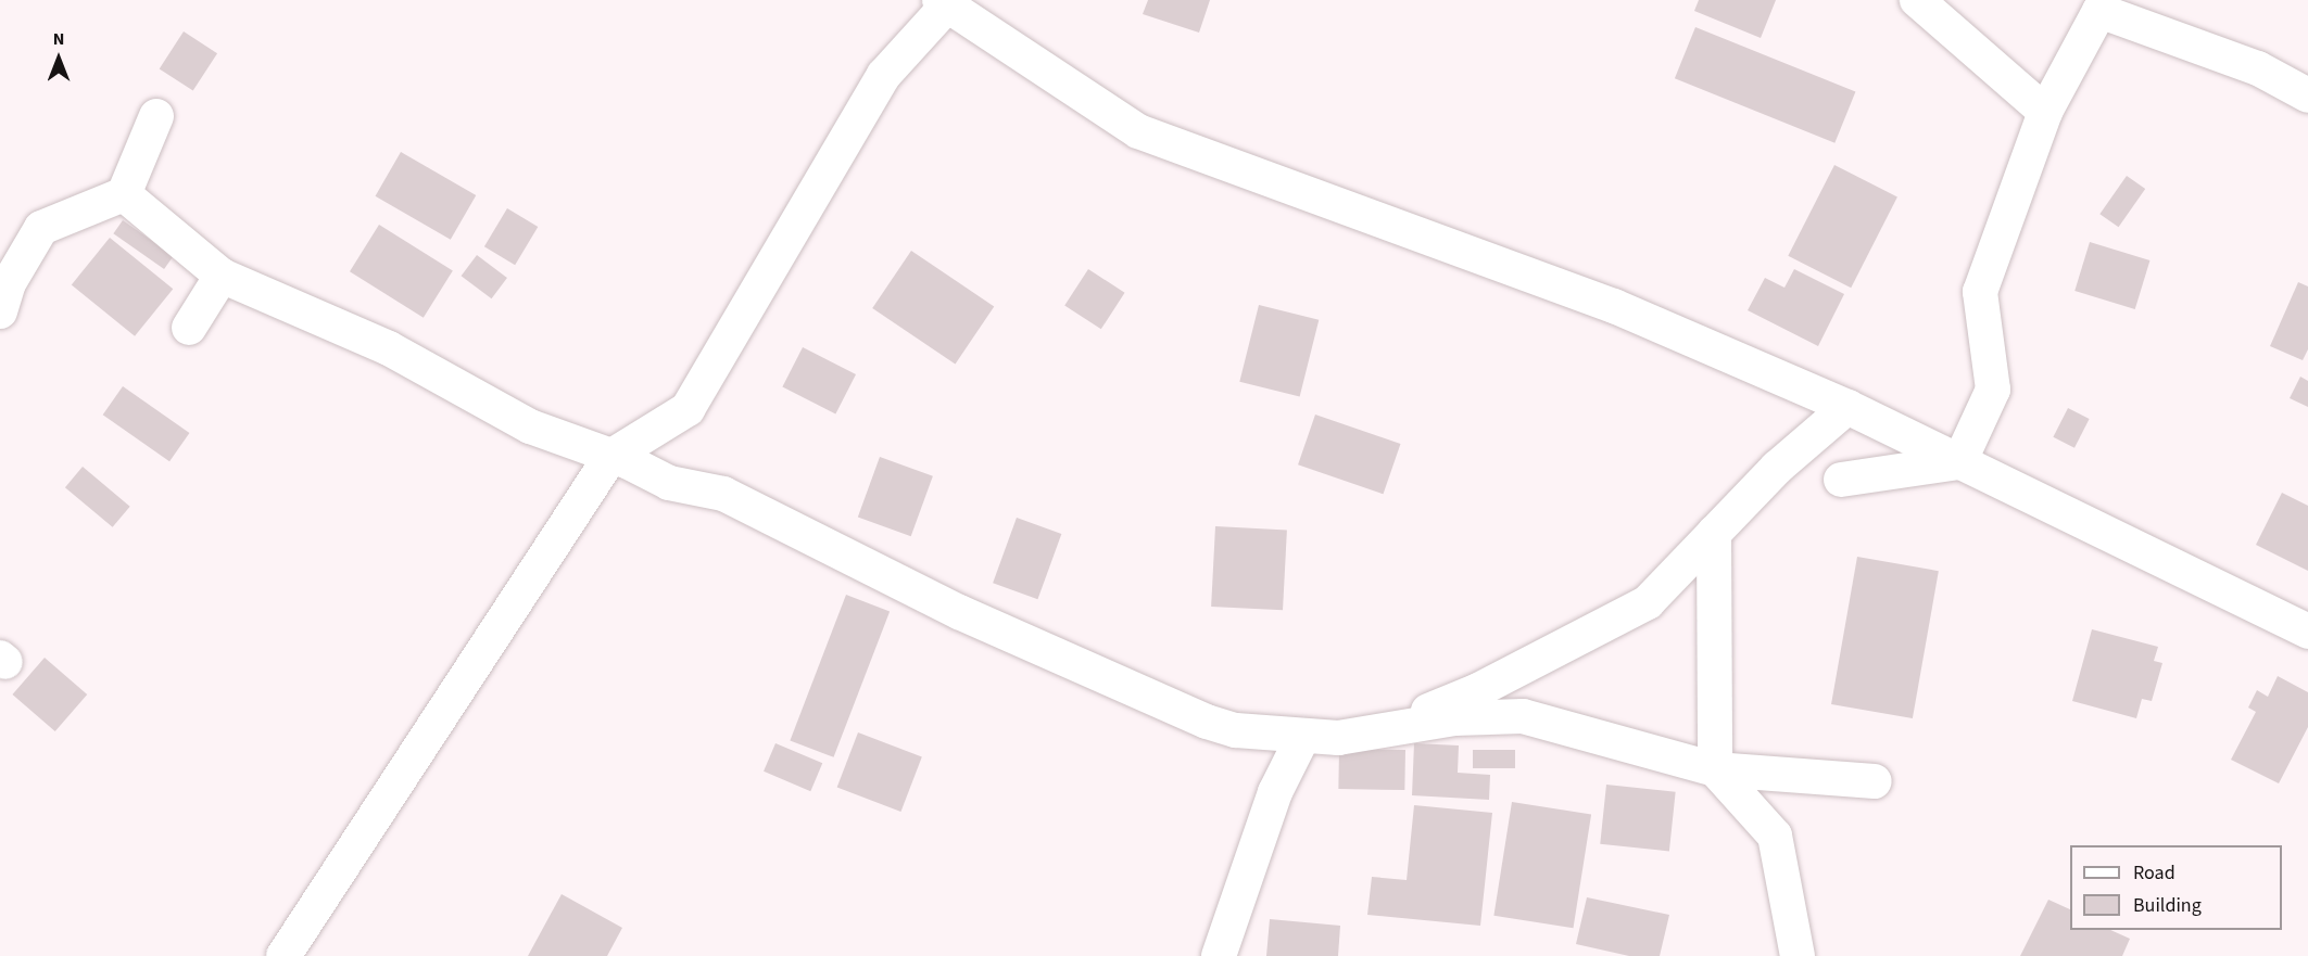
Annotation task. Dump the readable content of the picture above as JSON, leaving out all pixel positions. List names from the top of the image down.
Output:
{
  "legend": ["Road", "Building"],
  "north": "top"
}
